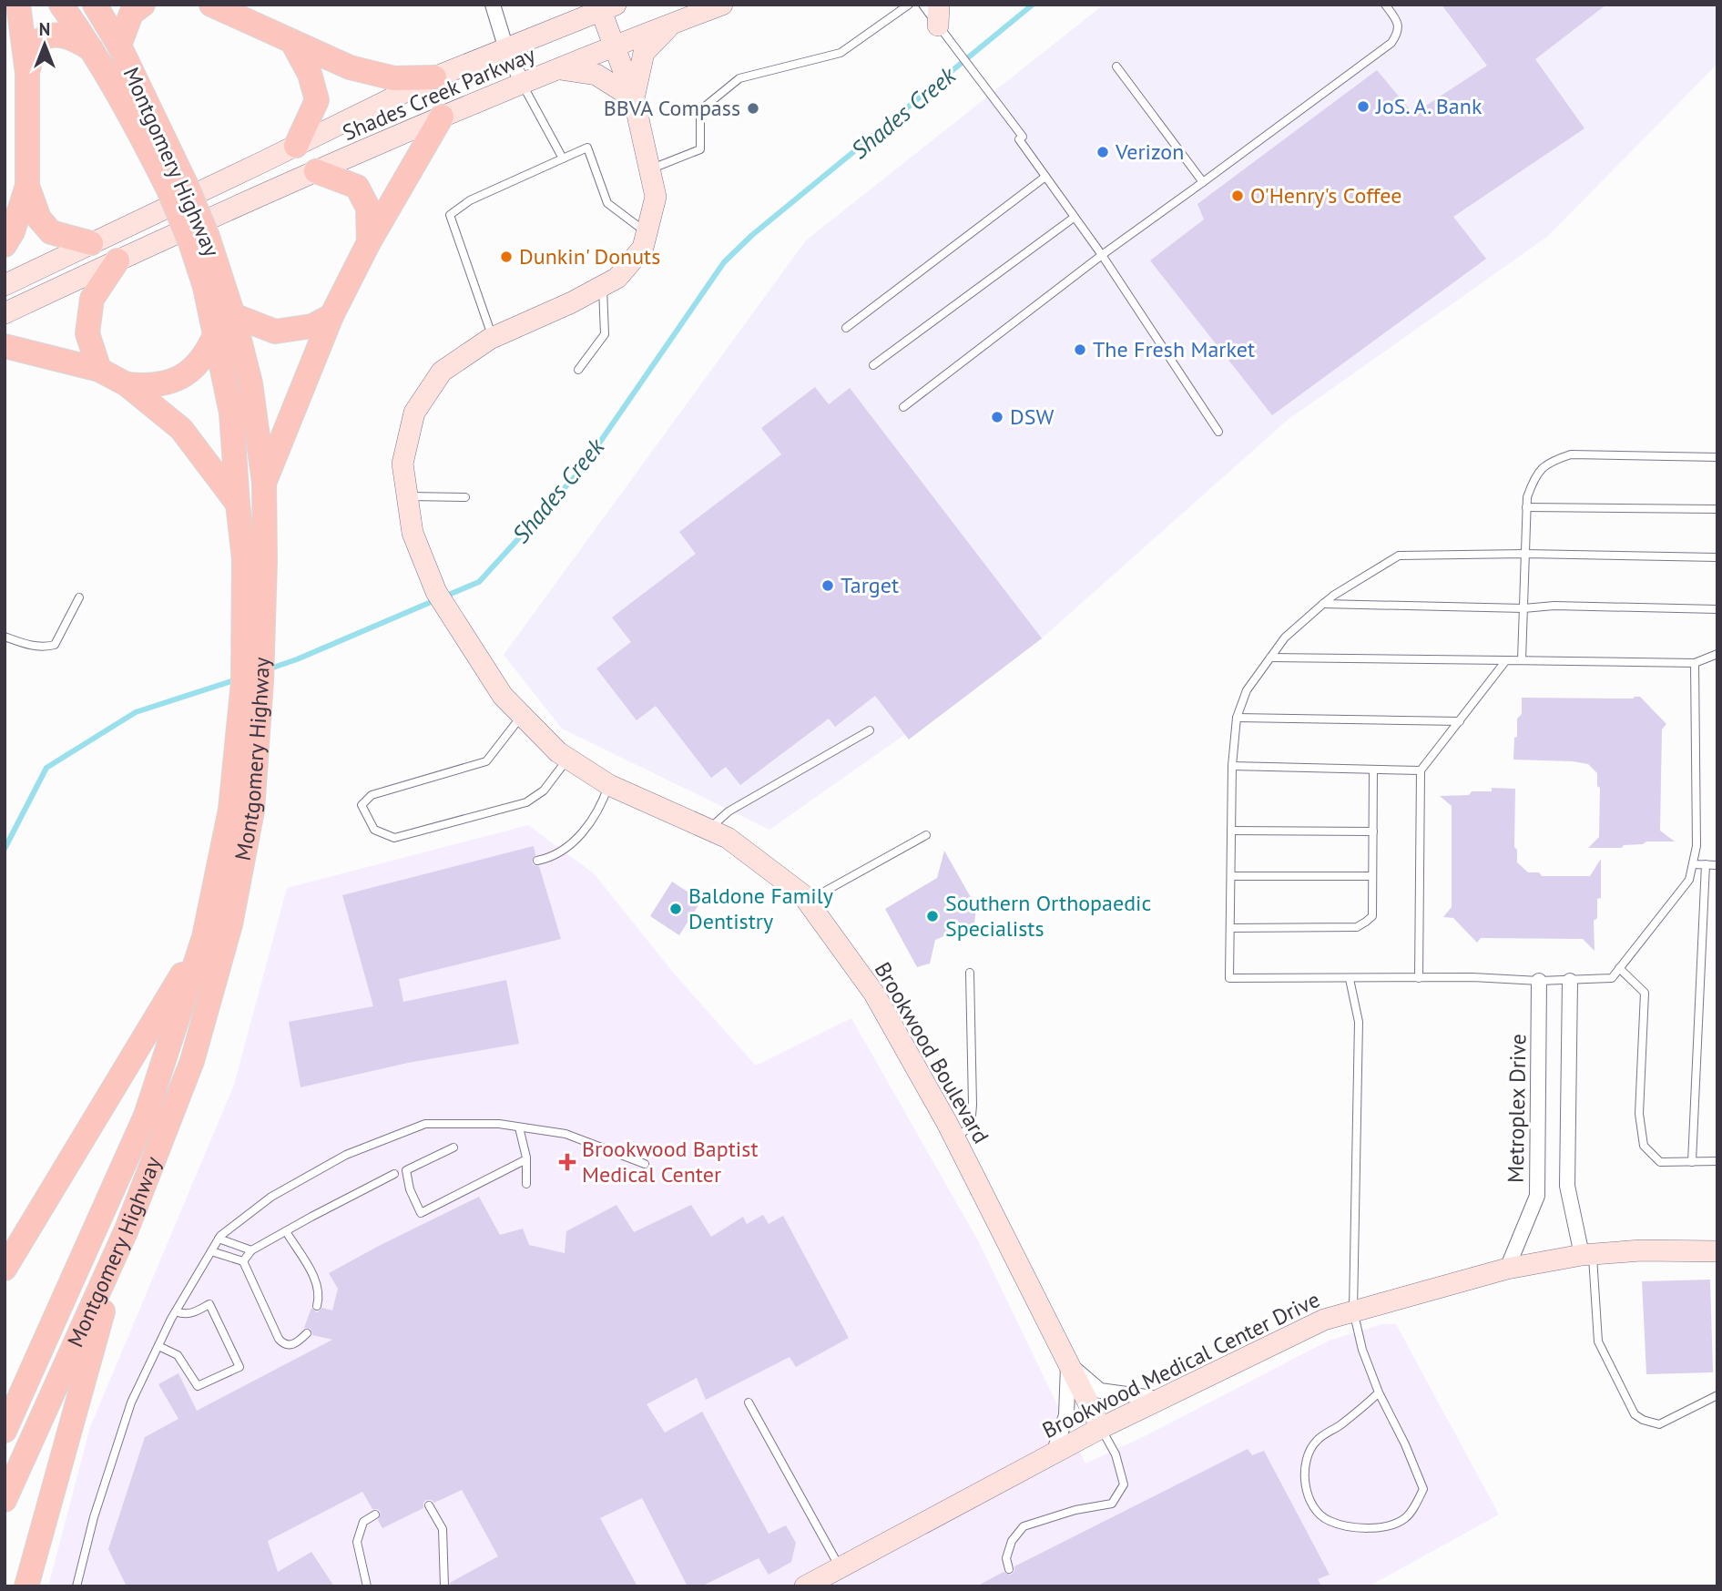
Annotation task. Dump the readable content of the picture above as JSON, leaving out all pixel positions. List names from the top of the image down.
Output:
{
  "streets": {
    "main road": ["Montgomery Highway"],
    "street": [
      "Shades Creek Parkway",
      "Brookwood Boulevard",
      "Metroplex Drive",
      "Brookwood Medical Center Drive"
    ]
  },
  "crossings": [
    ["Shades Creek Parkway", "Montgomery Highway"],
    ["Shades Creek Parkway", "Brookwood Boulevard"],
    ["Brookwood Boulevard", "Brookwood Medical Center Drive"],
    ["Metroplex Drive", "Brookwood Medical Center Drive"]
  ],
  "water": ["Shades Creek"],
  "places": {
    "other": [
      "JoS. A. Bank",
      "BBVA Compass",
      "Verizon",
      "O'Henry's Coffee",
      "Dunkin' Donuts",
      "The Fresh Market",
      "DSW",
      "Target",
      "Baldone Family Dentistry",
      "Southern Orthopaedic Specialists"
    ],
    "health": ["Brookwood Baptist Medical Center"]
  },
  "north": "top"
}
